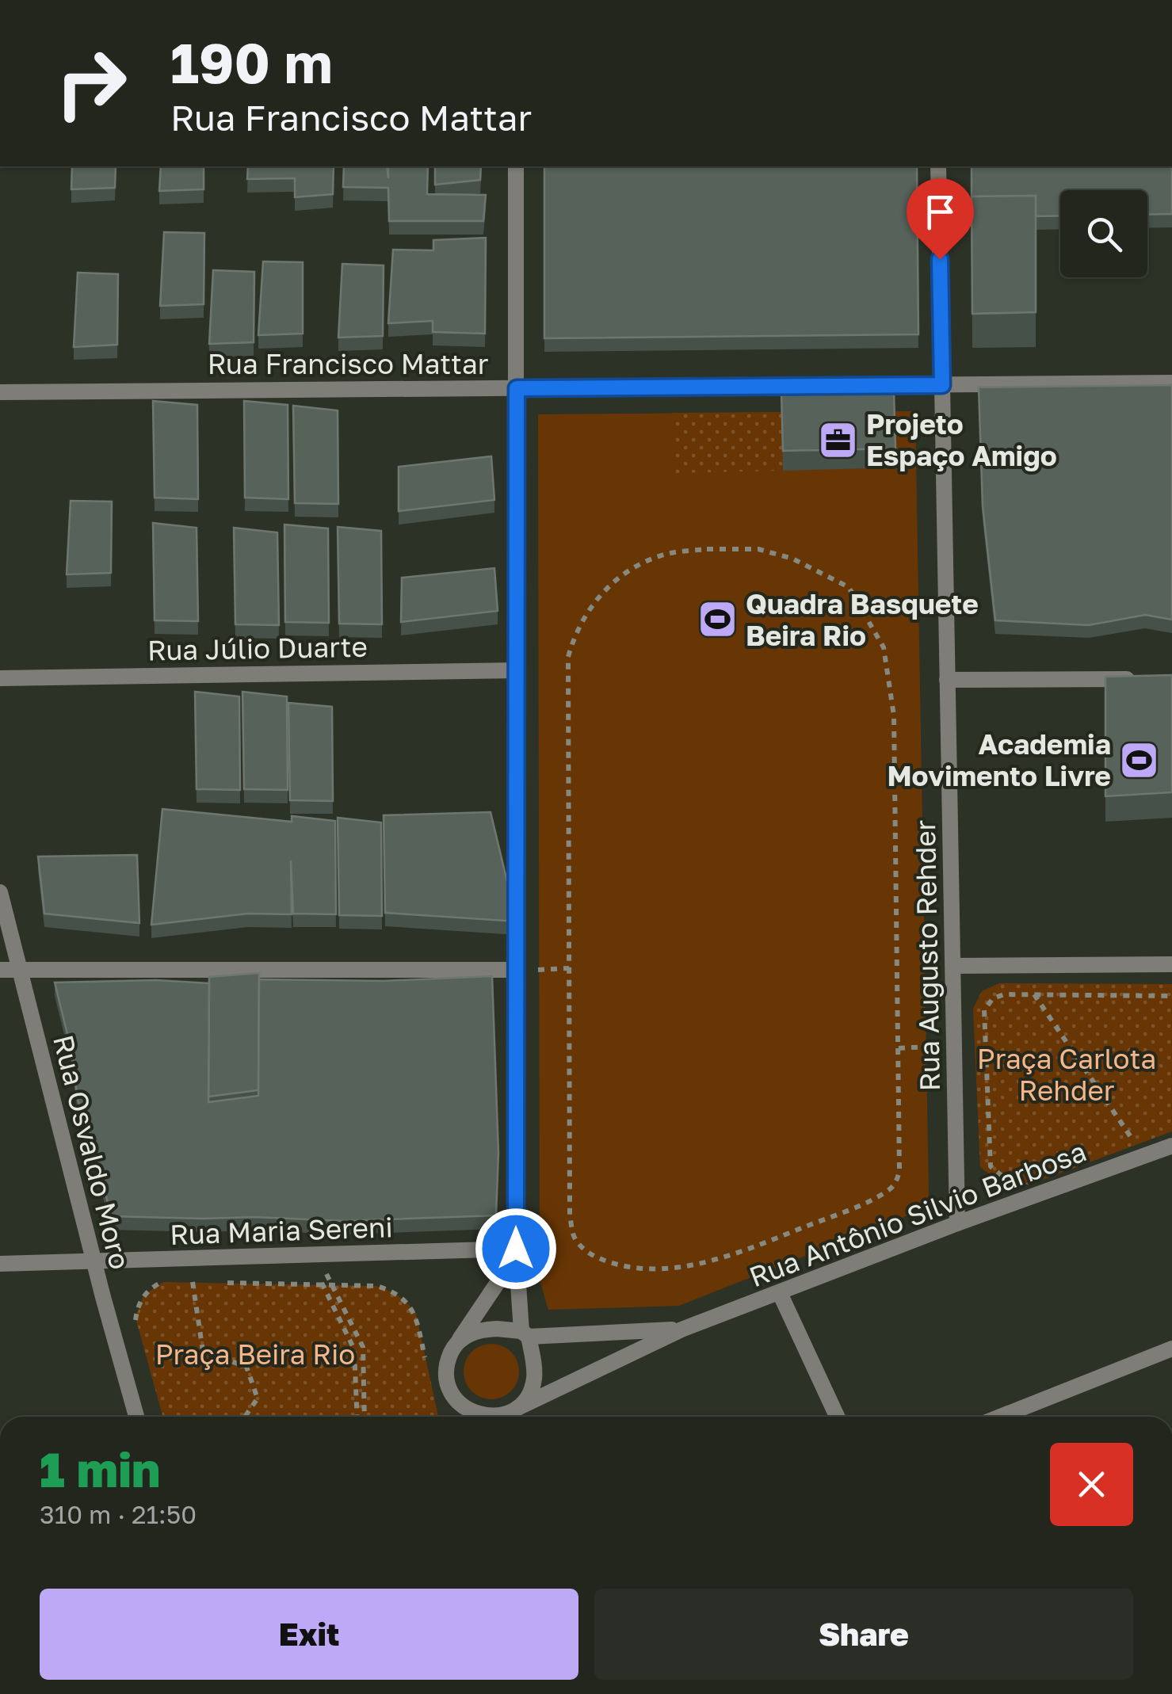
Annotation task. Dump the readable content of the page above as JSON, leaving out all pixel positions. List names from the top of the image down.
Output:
{
  "streets": {
    "street": [
      "Rua Francisco Mattar",
      "Rua Júlio Duarte",
      "Rua Augusto Rehder",
      "Rua Osvaldo Moro",
      "Rua Antônio Silvio Barbosa",
      "Rua Maria Sereni"
    ]
  },
  "crossings": [
    ["Rua Francisco Mattar", "Rua Augusto Rehder"],
    ["Rua Augusto Rehder", "Rua Antônio Silvio Barbosa"],
    ["Rua Osvaldo Moro", "Rua Maria Sereni"]
  ],
  "parks": ["Praça Carlota Rehder", "Praça Beira Rio"],
  "places": {
    "office": ["Projeto Espaço Amigo"],
    "sports": ["Quadra Basquete Beira Rio", "Academia Movimento Livre"]
  },
  "page": {
    "turn": ["190 m", "Rua Francisco Mattar"],
    "heading": ["1 min", "310 m · 21:50"],
    "buttons": ["Exit", "Share"]
  }
}
